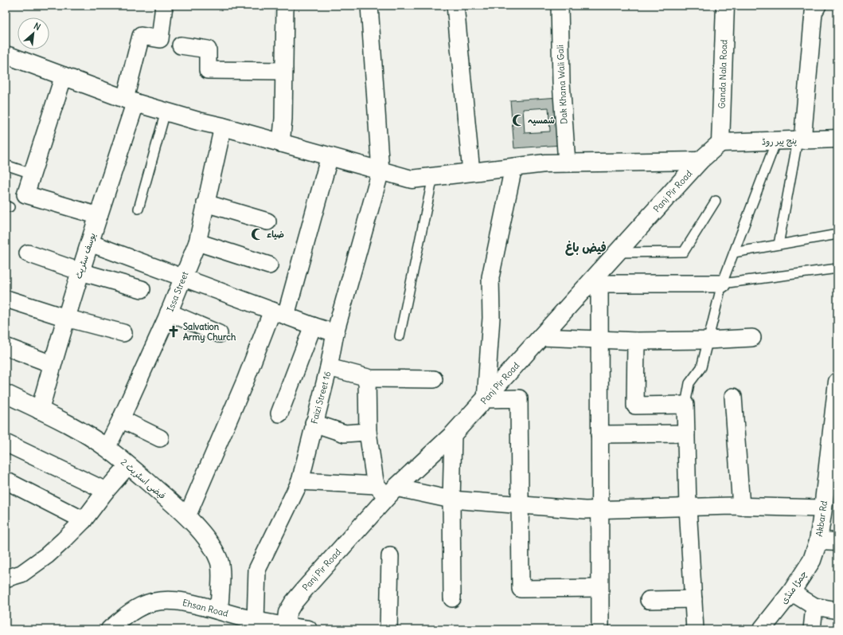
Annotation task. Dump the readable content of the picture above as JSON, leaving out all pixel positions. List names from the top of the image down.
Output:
{
  "streets": {
    "street": [
      "Ganda Nala Road",
      "Dak Khana Wali Gali",
      "پنج پیر روڈ",
      "Panj Pir Road",
      "یوسف سٹریٹ",
      "Issa Street",
      "Faizi Street 16",
      "فیضی اسٹریٹ 2",
      "Akbar Rd",
      "چمڑا منڈی",
      "Ehsan Road"
    ]
  },
  "crossings": [
    ["Ganda Nala Road", "پنج پیر روڈ"],
    ["Ganda Nala Road", "Panj Pir Road"],
    ["پنج پیر روڈ", "Panj Pir Road"],
    ["Panj Pir Road", "Ehsan Road"],
    ["یوسف سٹریٹ", "فیضی اسٹریٹ 2"],
    ["Issa Street", "فیضی اسٹریٹ 2"],
    ["Faizi Street 16", "Ehsan Road"],
    ["فیضی اسٹریٹ 2", "Ehsan Road"],
    ["Akbar Rd", "چمڑا منڈی"]
  ],
  "districts": ["فیض باغ"],
  "places": {
    "mosque": ["شمسیہ", "ضیاء"],
    "church": ["Salvation Army Church"]
  },
  "north": "top right"
}
